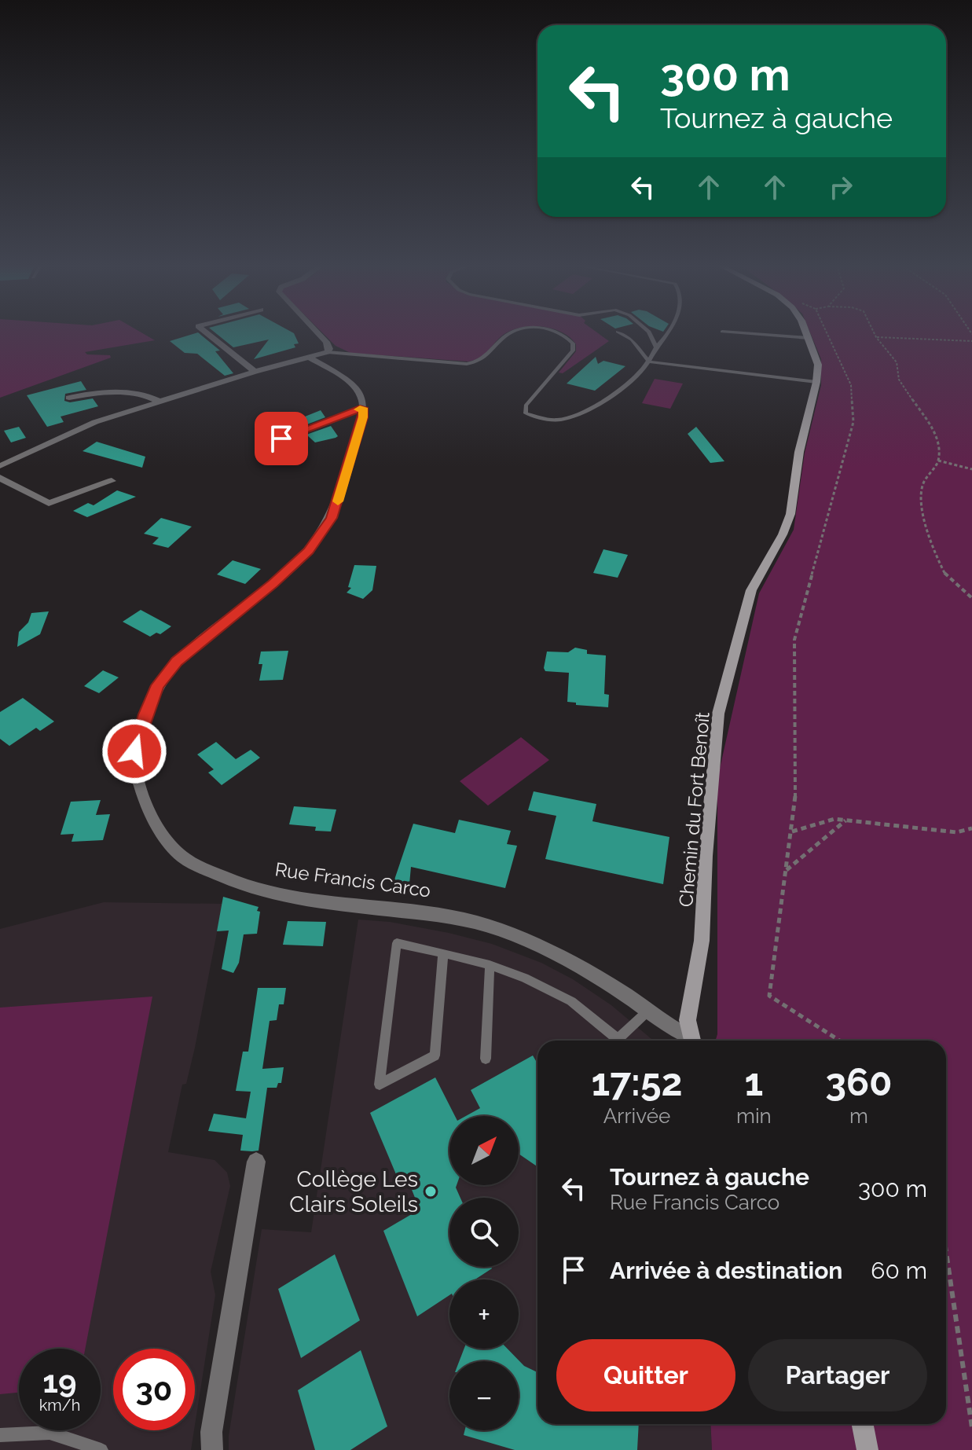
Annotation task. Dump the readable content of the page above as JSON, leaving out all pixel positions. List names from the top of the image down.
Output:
{
  "streets": {
    "street": ["Chemin du Fort Benoît", "Rue Francis Carco"]
  },
  "places": ["Collège Les Clairs Soleils"],
  "north": "top right",
  "page": {
    "turn": ["300 m", "Tournez à gauche"],
    "eta": [
      "17:52",
      "Arrivée",
      "1",
      "min",
      "360",
      "m"
    ],
    "map_buttons": ["+", "−"],
    "list": [
      {
        "name": "Tournez à gauche",
        "note": "Rue Francis Carco",
        "value": "300 m"
      },
      {
        "name": "Arrivée à destination",
        "value": "60 m"
      }
    ],
    "buttons": ["Quitter", "Partager"],
    "speed": "19 km/h",
    "limit": "30"
  }
}
